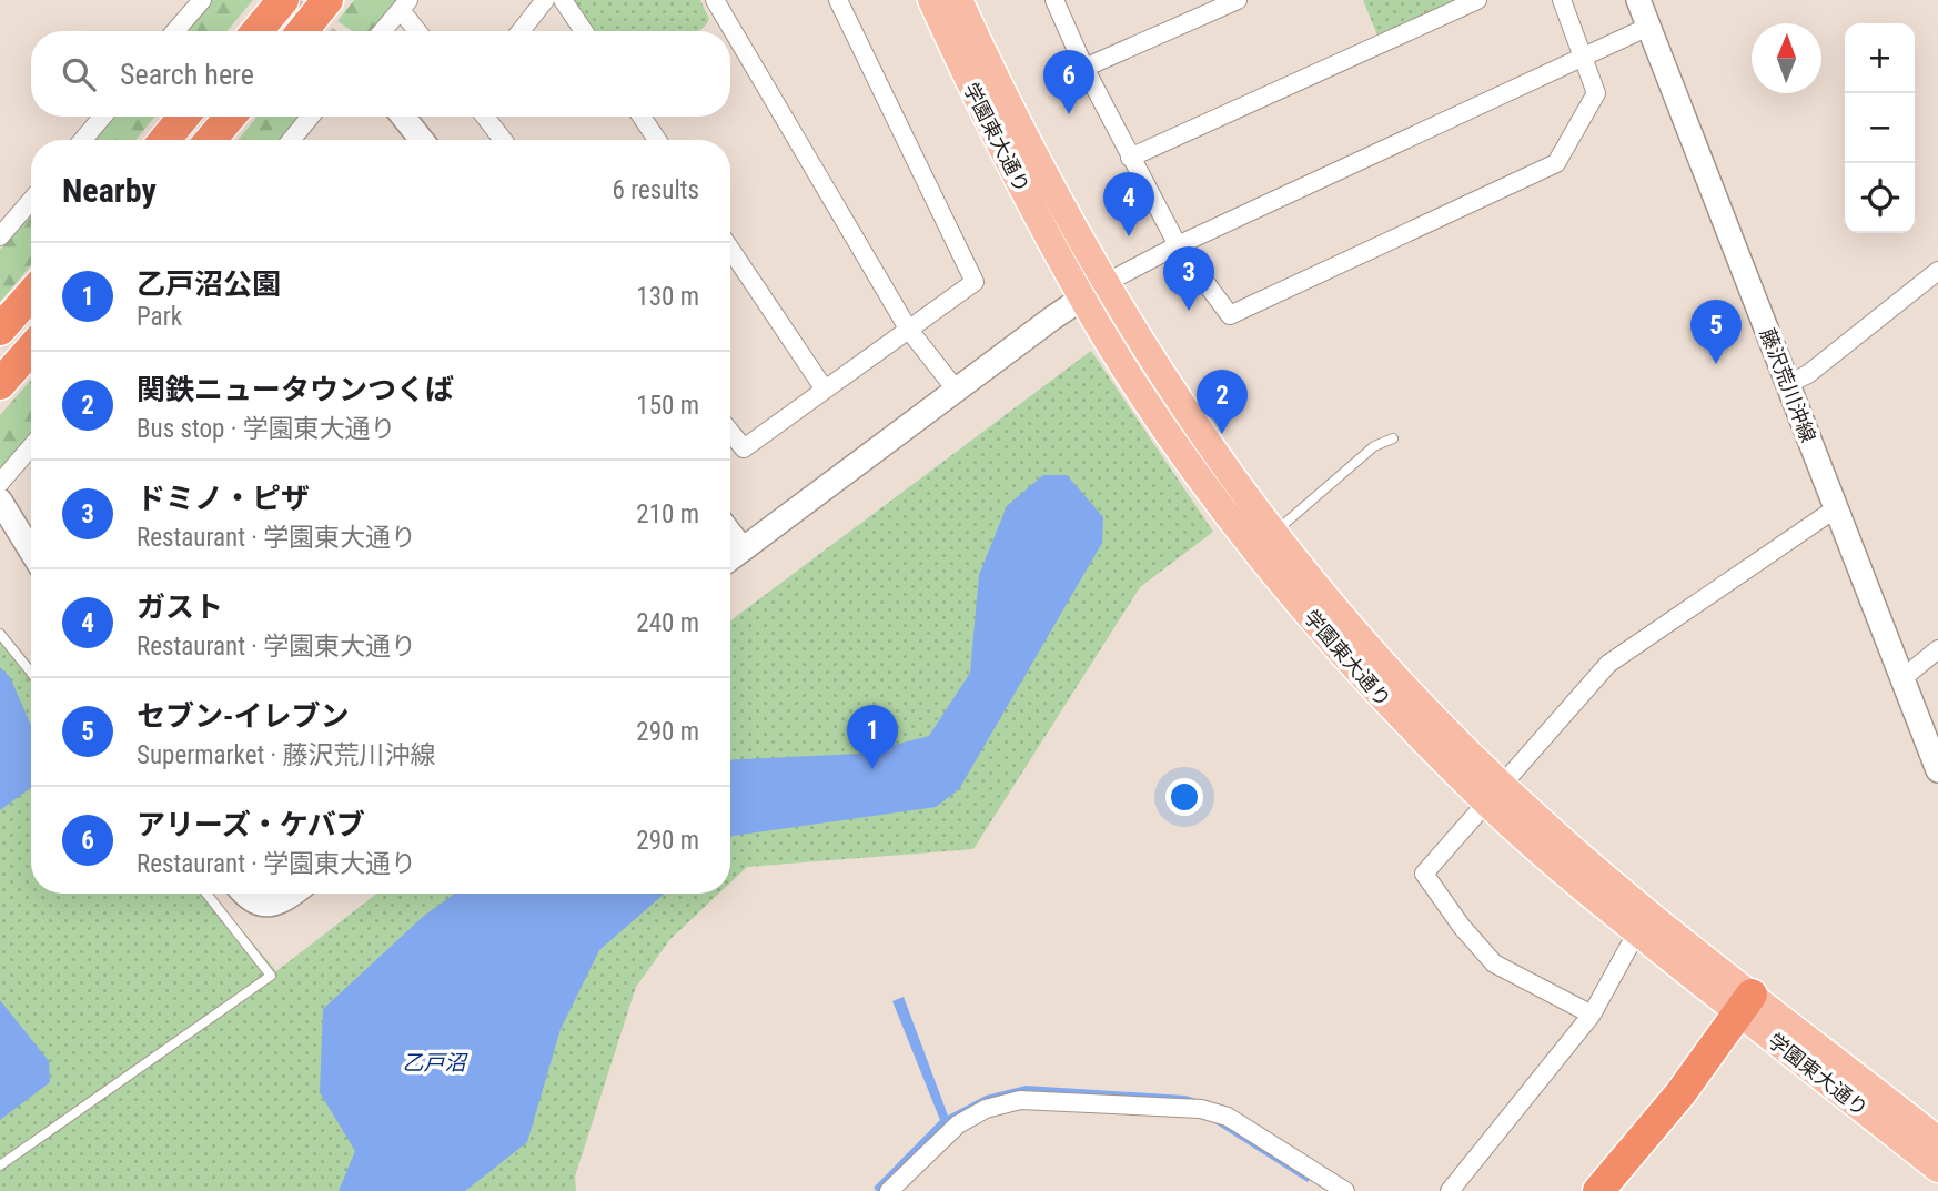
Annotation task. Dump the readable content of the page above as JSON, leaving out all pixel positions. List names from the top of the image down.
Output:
{
  "streets": {
    "main road": ["学園東大通り", "藤沢荒川沖線"]
  },
  "water": ["乙戸沼"],
  "north": "top",
  "page": {
    "map_buttons": ["+", "−"],
    "search": "Search here",
    "pins": [
      "6",
      "4",
      "3",
      "5",
      "2",
      "1"
    ],
    "heading": ["Nearby", "6 results"],
    "list": [
      {
        "mark": "1",
        "name": "乙戸沼公園",
        "note": "Park",
        "value": "130 m"
      },
      {
        "mark": "2",
        "name": "関鉄ニュータウンつくば",
        "note": "Bus stop · 学園東大通り",
        "value": "150 m"
      },
      {
        "mark": "3",
        "name": "ドミノ・ピザ",
        "note": "Restaurant · 学園東大通り",
        "value": "210 m"
      },
      {
        "mark": "4",
        "name": "ガスト",
        "note": "Restaurant · 学園東大通り",
        "value": "240 m"
      },
      {
        "mark": "5",
        "name": "セブン-イレブン",
        "note": "Supermarket · 藤沢荒川沖線",
        "value": "290 m"
      },
      {
        "mark": "6",
        "name": "アリーズ・ケバブ",
        "note": "Restaurant · 学園東大通り",
        "value": "290 m"
      }
    ]
  }
}
